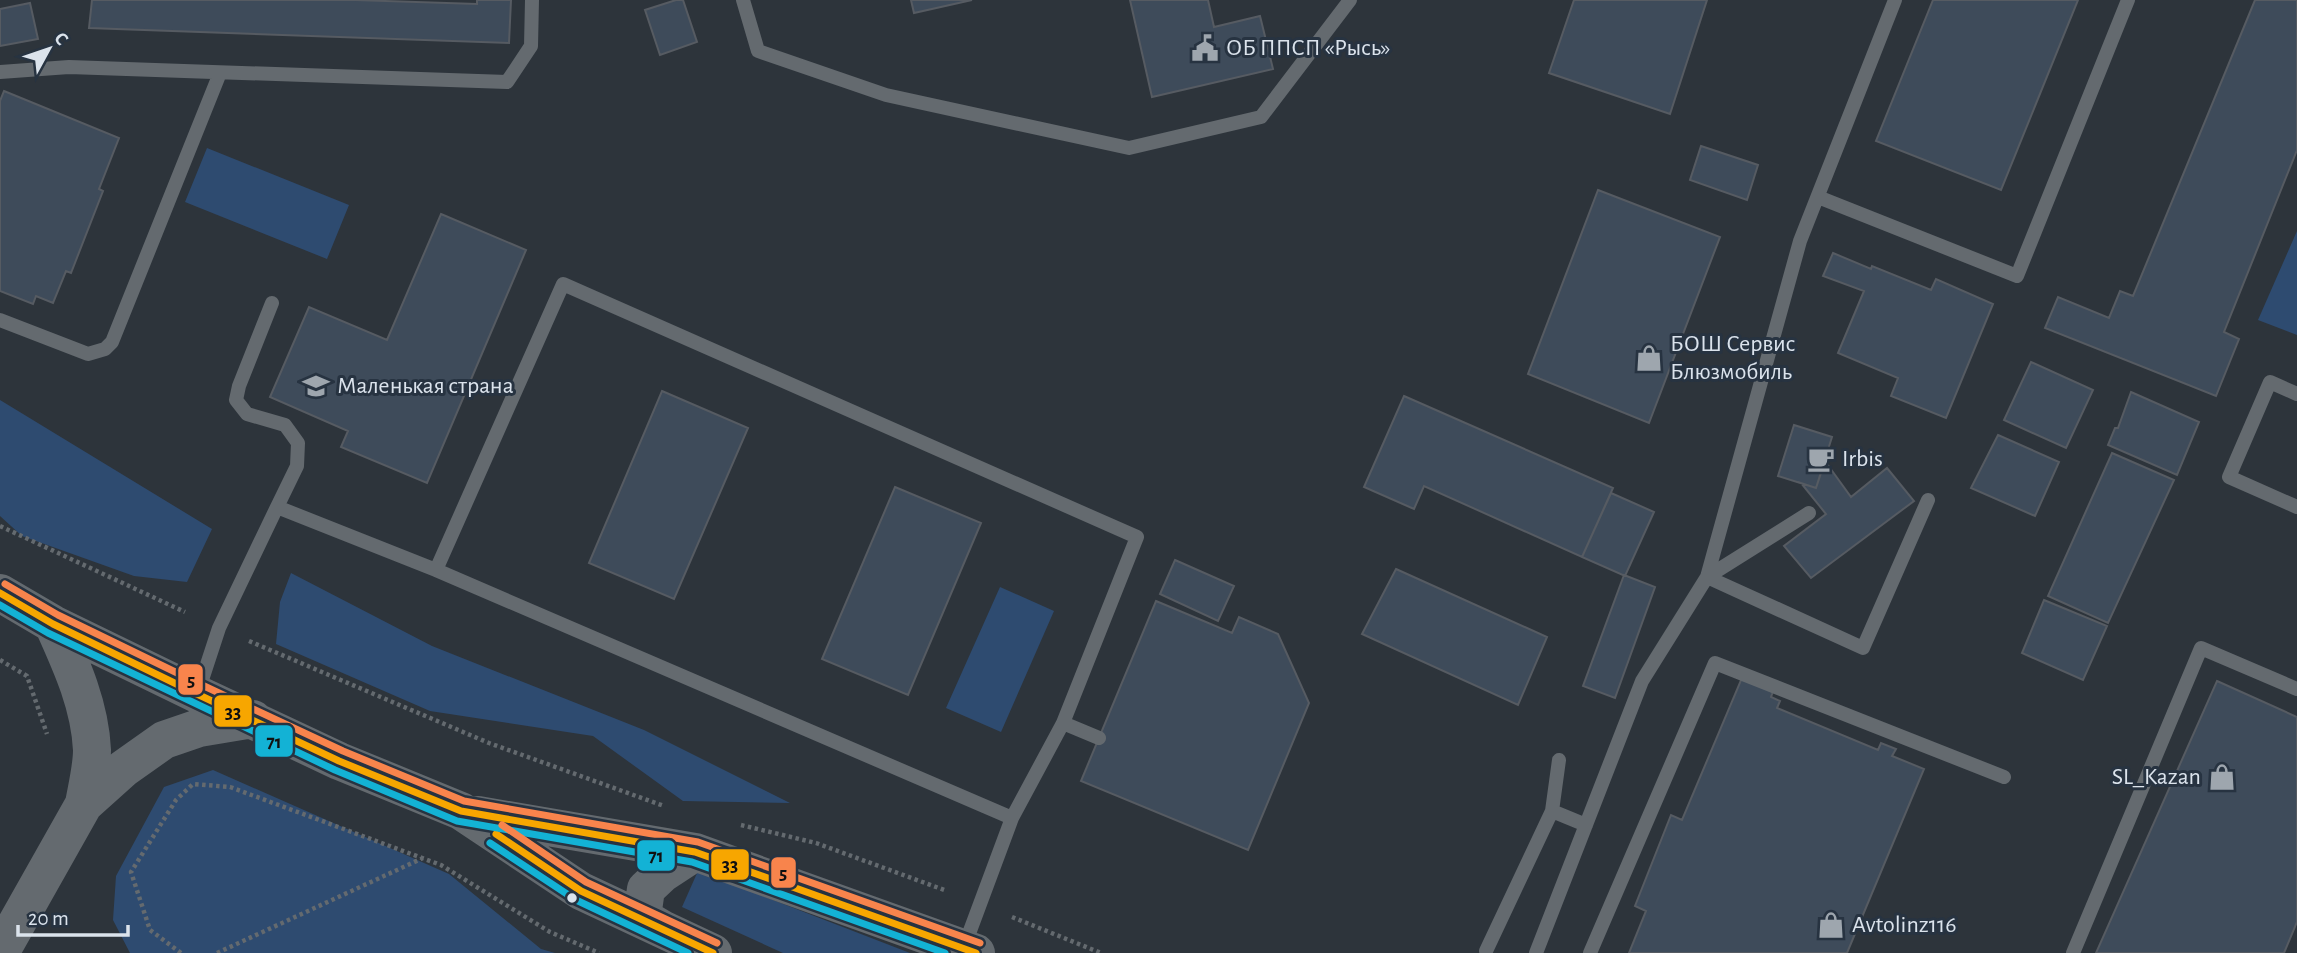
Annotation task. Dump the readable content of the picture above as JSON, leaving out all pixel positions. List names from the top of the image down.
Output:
{
  "places": {
    "public building": ["ОБ ППСП «Рысь»"],
    "shop": ["БОШ Сервис Блюзмобиль", "SL_Kazan", "Avtolinz116"],
    "school or university": ["Маленькая страна"],
    "cafe": ["Irbis"]
  },
  "lines": ["transit line 5", "transit line 33", "transit line 71"],
  "scale_bar": "20 m",
  "north": "top right"
}
